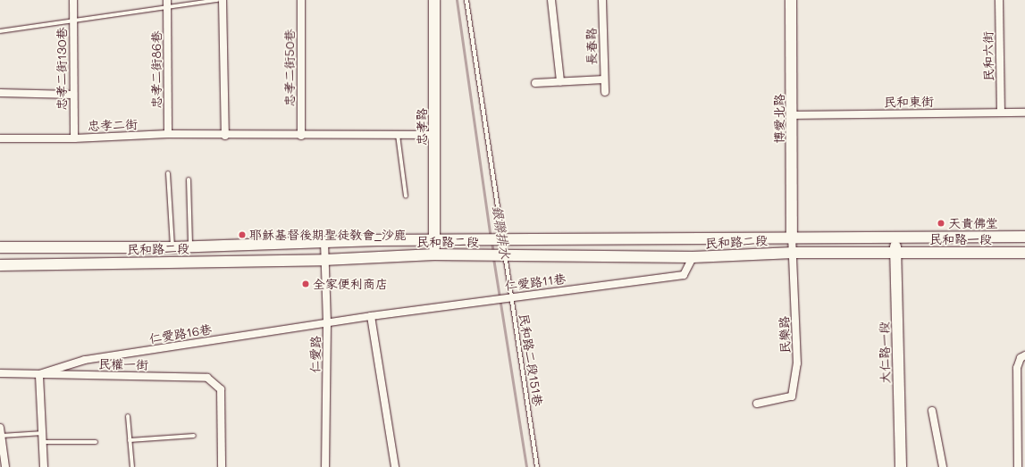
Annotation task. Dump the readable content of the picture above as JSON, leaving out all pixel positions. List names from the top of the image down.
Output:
{
  "streets": {
    "street": [
      "長春路",
      "民和六街",
      "忠孝二街50巷",
      "忠孝二街130巷",
      "忠孝二街86巷",
      "民和東街",
      "博愛北路",
      "忠孝二街",
      "忠孝路",
      "民和路一段",
      "民和路二段",
      "仁愛路11巷",
      "仁愛路16巷",
      "民樂路",
      "大仁路一段",
      "仁愛路",
      "民權一街"
    ],
    "lane": ["民和路二段151巷"]
  },
  "crossings": [
    ["民和六街", "民和東街"],
    ["忠孝二街50巷", "忠孝二街"],
    ["忠孝二街130巷", "忠孝二街"],
    ["忠孝二街86巷", "忠孝二街"],
    ["民和東街", "博愛北路"],
    ["博愛北路", "民和路二段"],
    ["博愛北路", "民樂路"],
    ["忠孝二街", "忠孝路"],
    ["忠孝路", "民和路二段"],
    ["民和路一段", "民和路二段"],
    ["民和路一段", "大仁路一段"],
    ["民和路二段", "仁愛路11巷"],
    ["民和路二段", "民樂路"],
    ["民和路二段", "大仁路一段"],
    ["民和路二段", "仁愛路"],
    ["民和路二段", "民和路二段151巷"],
    ["仁愛路11巷", "仁愛路16巷"],
    ["仁愛路11巷", "仁愛路"],
    ["仁愛路11巷", "民和路二段151巷"],
    ["仁愛路16巷", "仁愛路"],
    ["仁愛路16巷", "民權一街"]
  ],
  "water": ["銀聯排水"],
  "places": ["天貴佛堂", "耶穌基督後期聖徒教會_沙鹿", "全家便利商店"]
}
